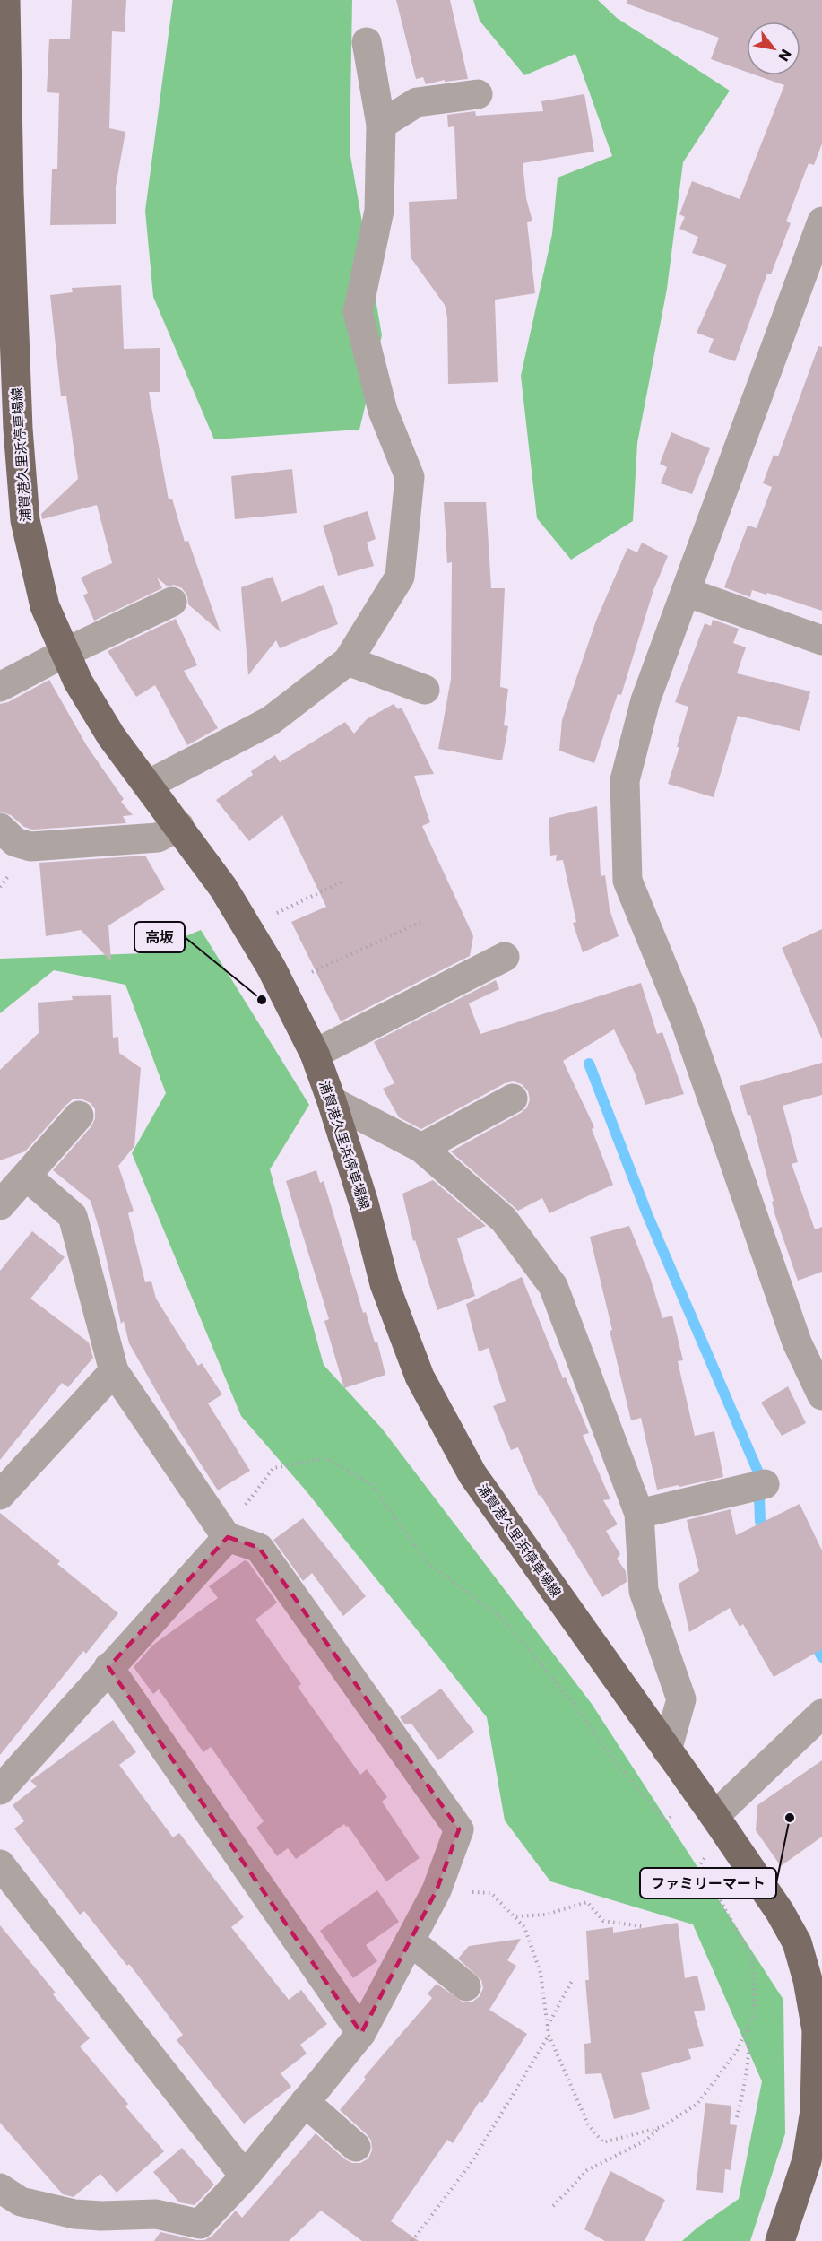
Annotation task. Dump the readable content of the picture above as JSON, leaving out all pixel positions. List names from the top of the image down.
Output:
{
  "streets": {
    "main road": ["浦賀港久里浜停車場線"]
  },
  "places": ["高坂", "ファミリーマート"],
  "north": "bottom right"
}
